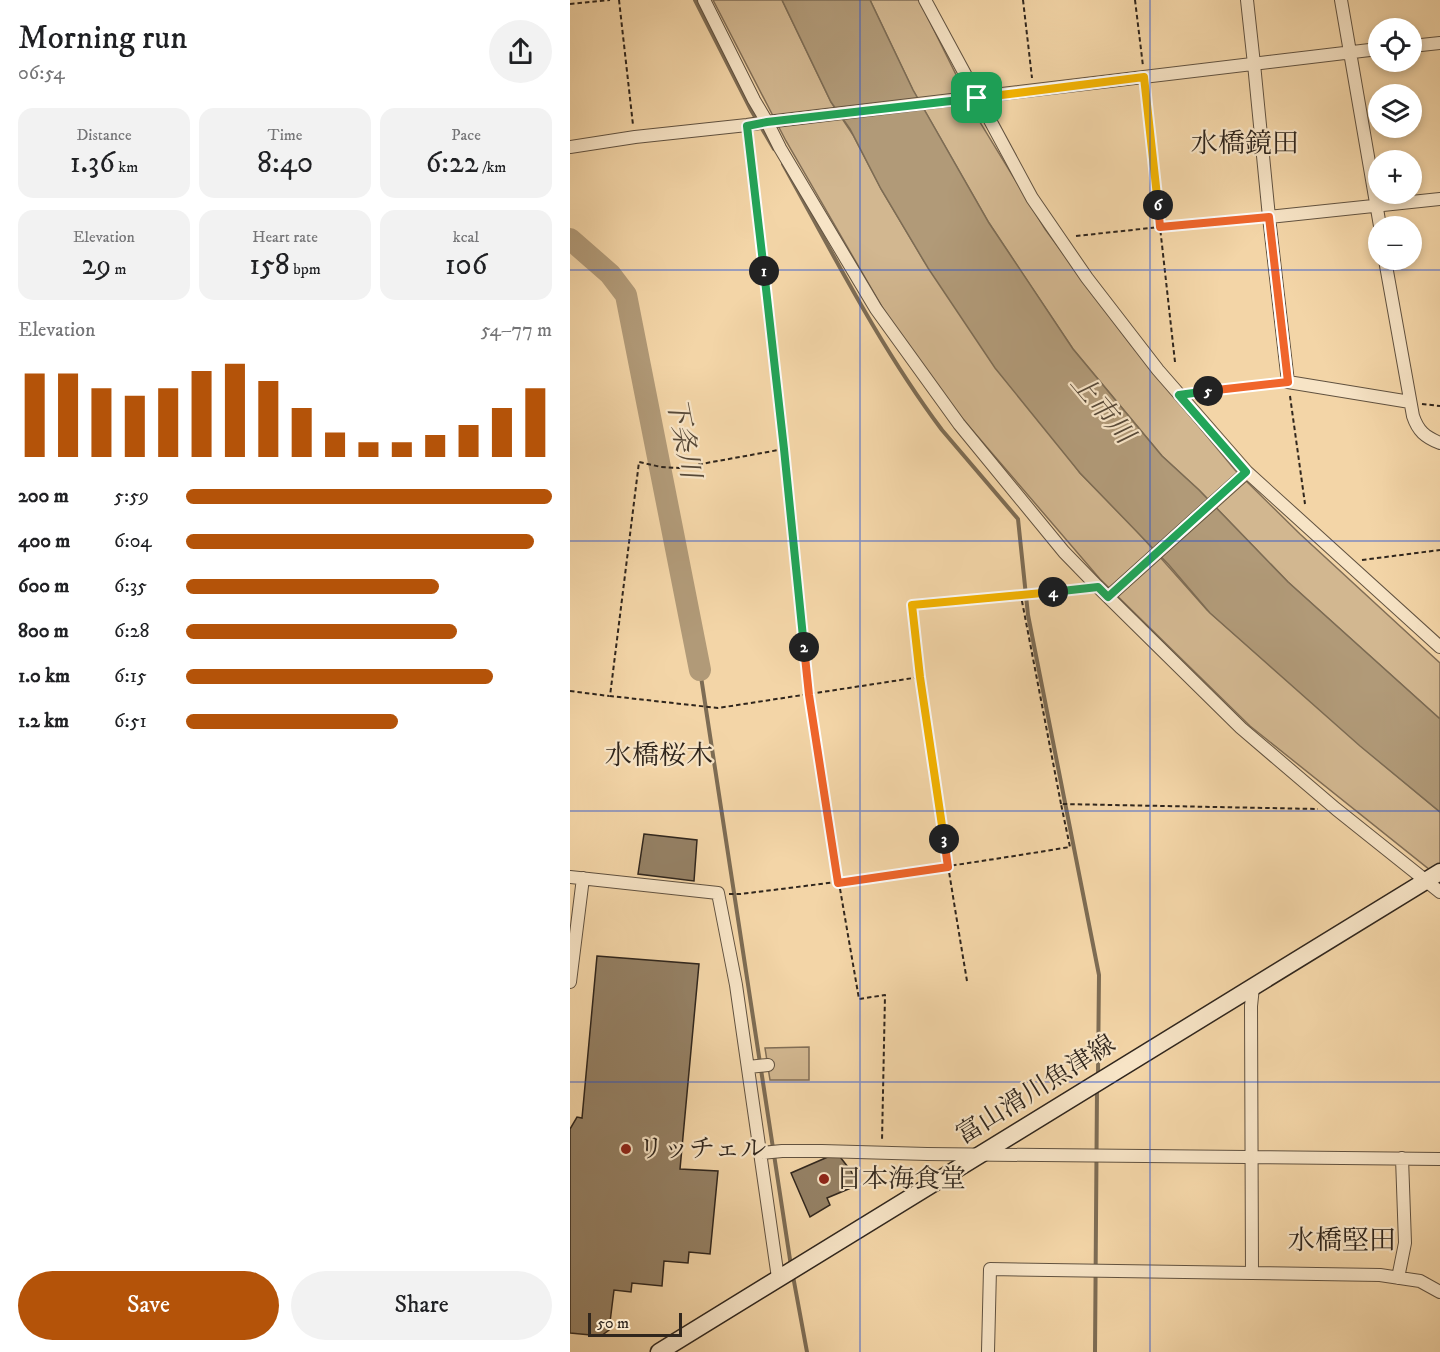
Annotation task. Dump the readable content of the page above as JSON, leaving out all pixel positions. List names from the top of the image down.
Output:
{
  "streets": {
    "main road": ["富山滑川魚津線"]
  },
  "districts": ["水橋鏡田", "水橋桜木", "水橋堅田"],
  "water": ["上市川", "下条川"],
  "places": ["リッチェル", "日本海食堂"],
  "scale_bar": "50 m",
  "page": {
    "heading": ["Morning run", "06:54"],
    "map_buttons": ["+", "−"],
    "stats": [
      ["Distance", "1.36 km"],
      ["Time", "8:40"],
      ["Pace", "6:22 /km"],
      ["Elevation", "29 m"],
      ["Heart rate", "158 bpm"],
      ["kcal", "106"]
    ],
    "pins": [
      "6",
      "1",
      "5",
      "4",
      "2",
      "3"
    ],
    "chart": ["Elevation", "54–77 m"],
    "list": [
      {
        "name": "200 m",
        "note": "5:59"
      },
      {
        "name": "400 m",
        "note": "6:04"
      },
      {
        "name": "600 m",
        "note": "6:35"
      },
      {
        "name": "800 m",
        "note": "6:28"
      },
      {
        "name": "1.0 km",
        "note": "6:15"
      },
      {
        "name": "1.2 km",
        "note": "6:51"
      }
    ],
    "buttons": ["Save", "Share"],
    "scale": "50 m"
  }
}
